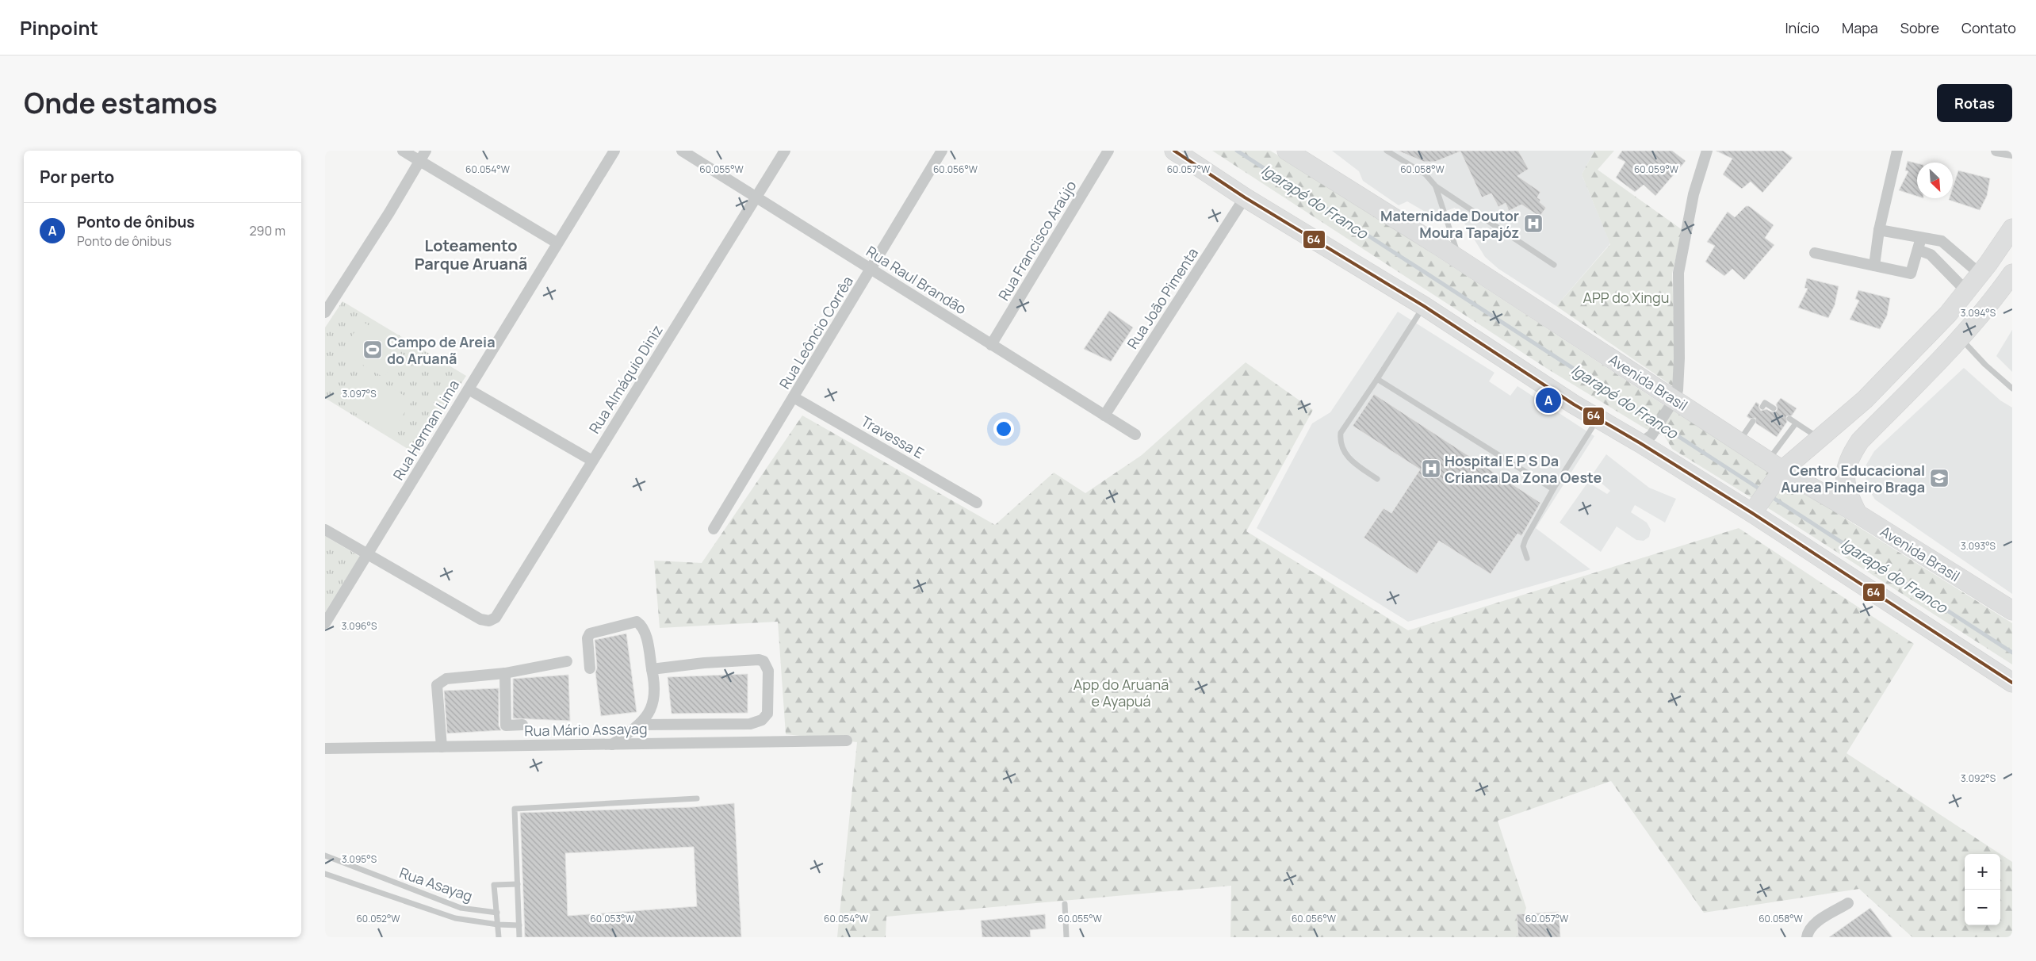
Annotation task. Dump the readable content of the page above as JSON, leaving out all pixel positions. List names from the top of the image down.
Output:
{
  "streets": {
    "highway": ["Avenida Brasil"],
    "street": [
      "Rua Francisco Araújo",
      "Rua Raul Brandão",
      "Rua João Pimenta",
      "Rua Leôncio Corrêa",
      "Rua Almáquio Diniz",
      "Rua Herman Lima",
      "Travessa E",
      "Rua Mário Assayag"
    ],
    "lane": ["Rua Asayag"]
  },
  "crossings": [
    ["Rua Francisco Araújo", "Rua Raul Brandão"],
    ["Rua Raul Brandão", "Rua João Pimenta"],
    ["Rua Raul Brandão", "Rua Leôncio Corrêa"],
    ["Rua Raul Brandão", "Rua Almáquio Diniz"],
    ["Rua Leôncio Corrêa", "Travessa E"],
    ["Rua Almáquio Diniz", "Rua Herman Lima"]
  ],
  "districts": ["Loteamento Parque Aruanã"],
  "water": ["Igarapé do Franco"],
  "parks": ["APP do Xingu", "App do Aruanã e Ayapuá"],
  "places": {
    "hospital": ["Maternidade Doutor Moura Tapajóz", "Hospital E P S Da Crianca Da Zona Oeste"],
    "sports": ["Campo de Areia do Aruanã"],
    "school or university": ["Centro Educacional Aurea Pinheiro Braga"]
  },
  "lines": ["transit line 64"],
  "north": "bottom right",
  "page": {
    "header": "Pinpoint",
    "nav": [
      "Início",
      "Mapa",
      "Sobre",
      "Contato"
    ],
    "title": "Onde estamos",
    "buttons": "Rotas",
    "heading": "Por perto",
    "list": [
      {
        "mark": "A",
        "name": "Ponto de ônibus",
        "note": "Ponto de ônibus",
        "value": "290 m"
      }
    ],
    "pins": "A",
    "map_buttons": ["+", "−"]
  },
  "coordinates": [
    "60.054°W",
    "60.055°W",
    "60.056°W",
    "60.057°W",
    "60.058°W",
    "60.059°W",
    "3.094°S",
    "3.097°S",
    "3.093°S",
    "3.096°S",
    "3.092°S",
    "3.095°S",
    "60.052°W",
    "60.053°W"
  ]
}
